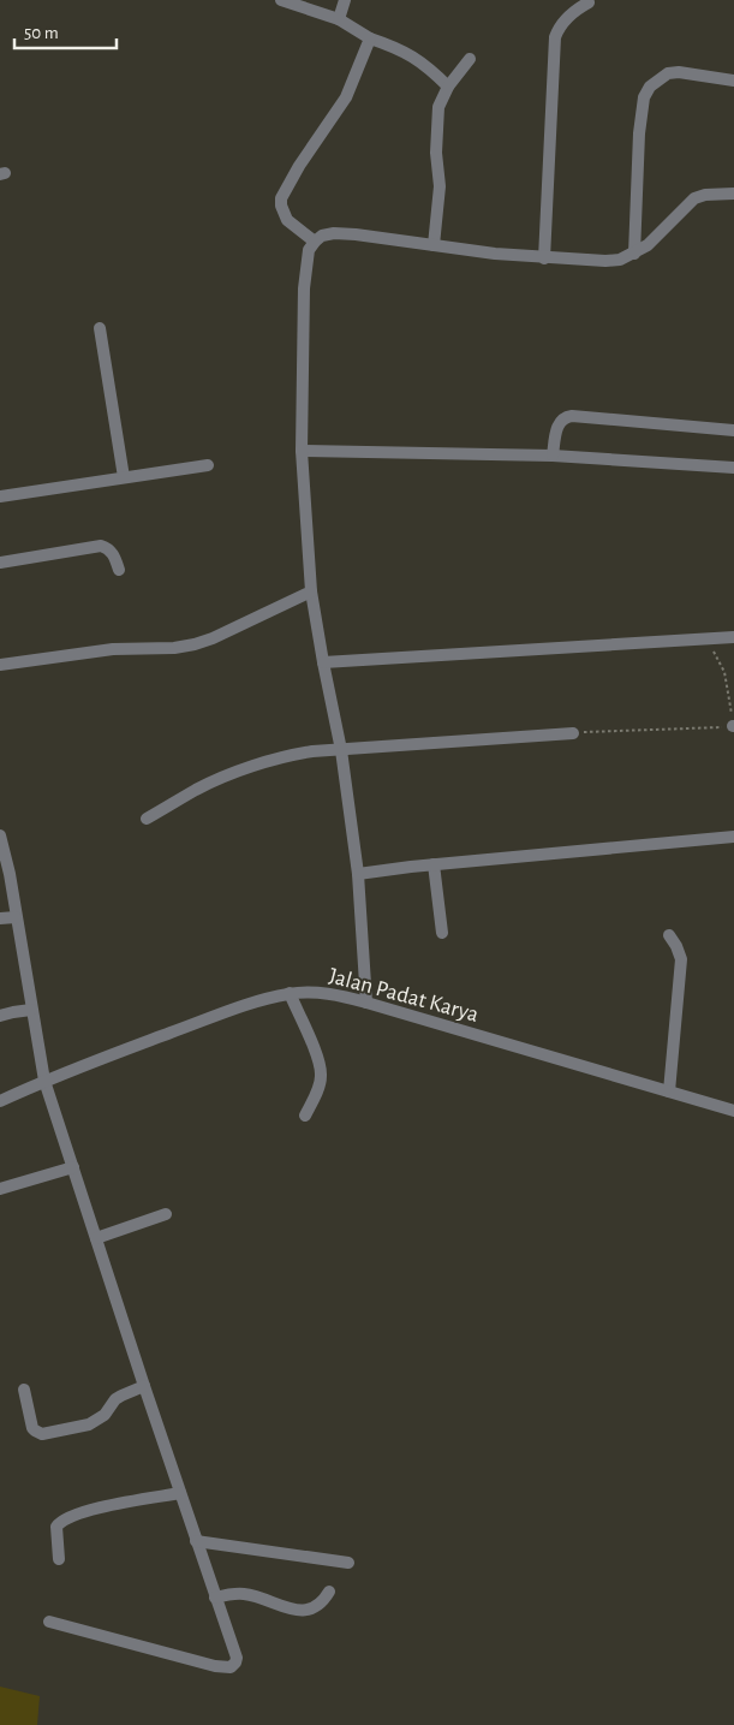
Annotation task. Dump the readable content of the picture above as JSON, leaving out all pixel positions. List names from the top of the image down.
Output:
{
  "streets": {
    "street": ["Jalan Padat Karya"]
  },
  "scale_bar": "50 m"
}
